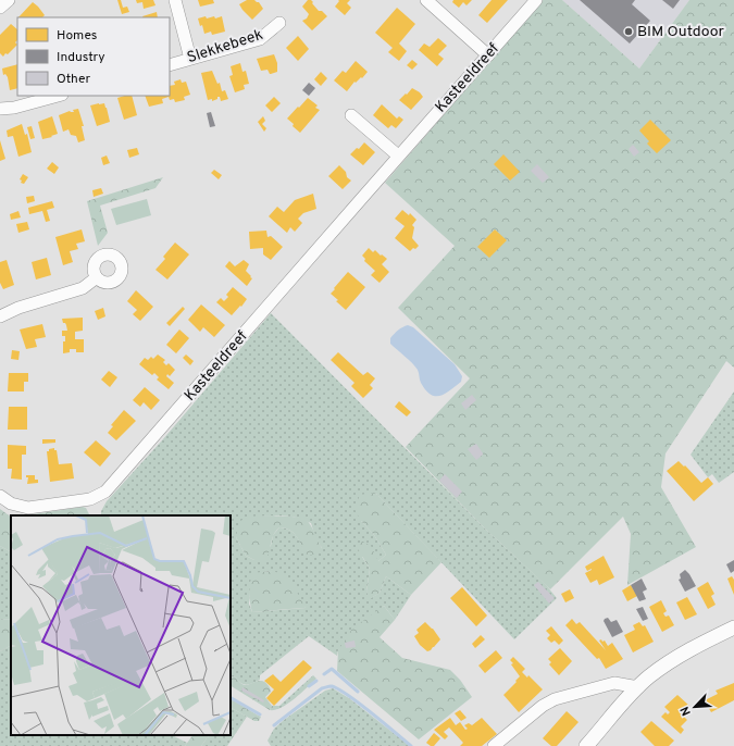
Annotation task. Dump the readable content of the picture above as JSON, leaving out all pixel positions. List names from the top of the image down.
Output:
{
  "streets": {
    "street": ["Slekkebeek", "Kasteeldreef"]
  },
  "places": ["BIM Outdoor"],
  "legend": ["Homes", "Industry", "Other"],
  "north": "bottom left"
}
